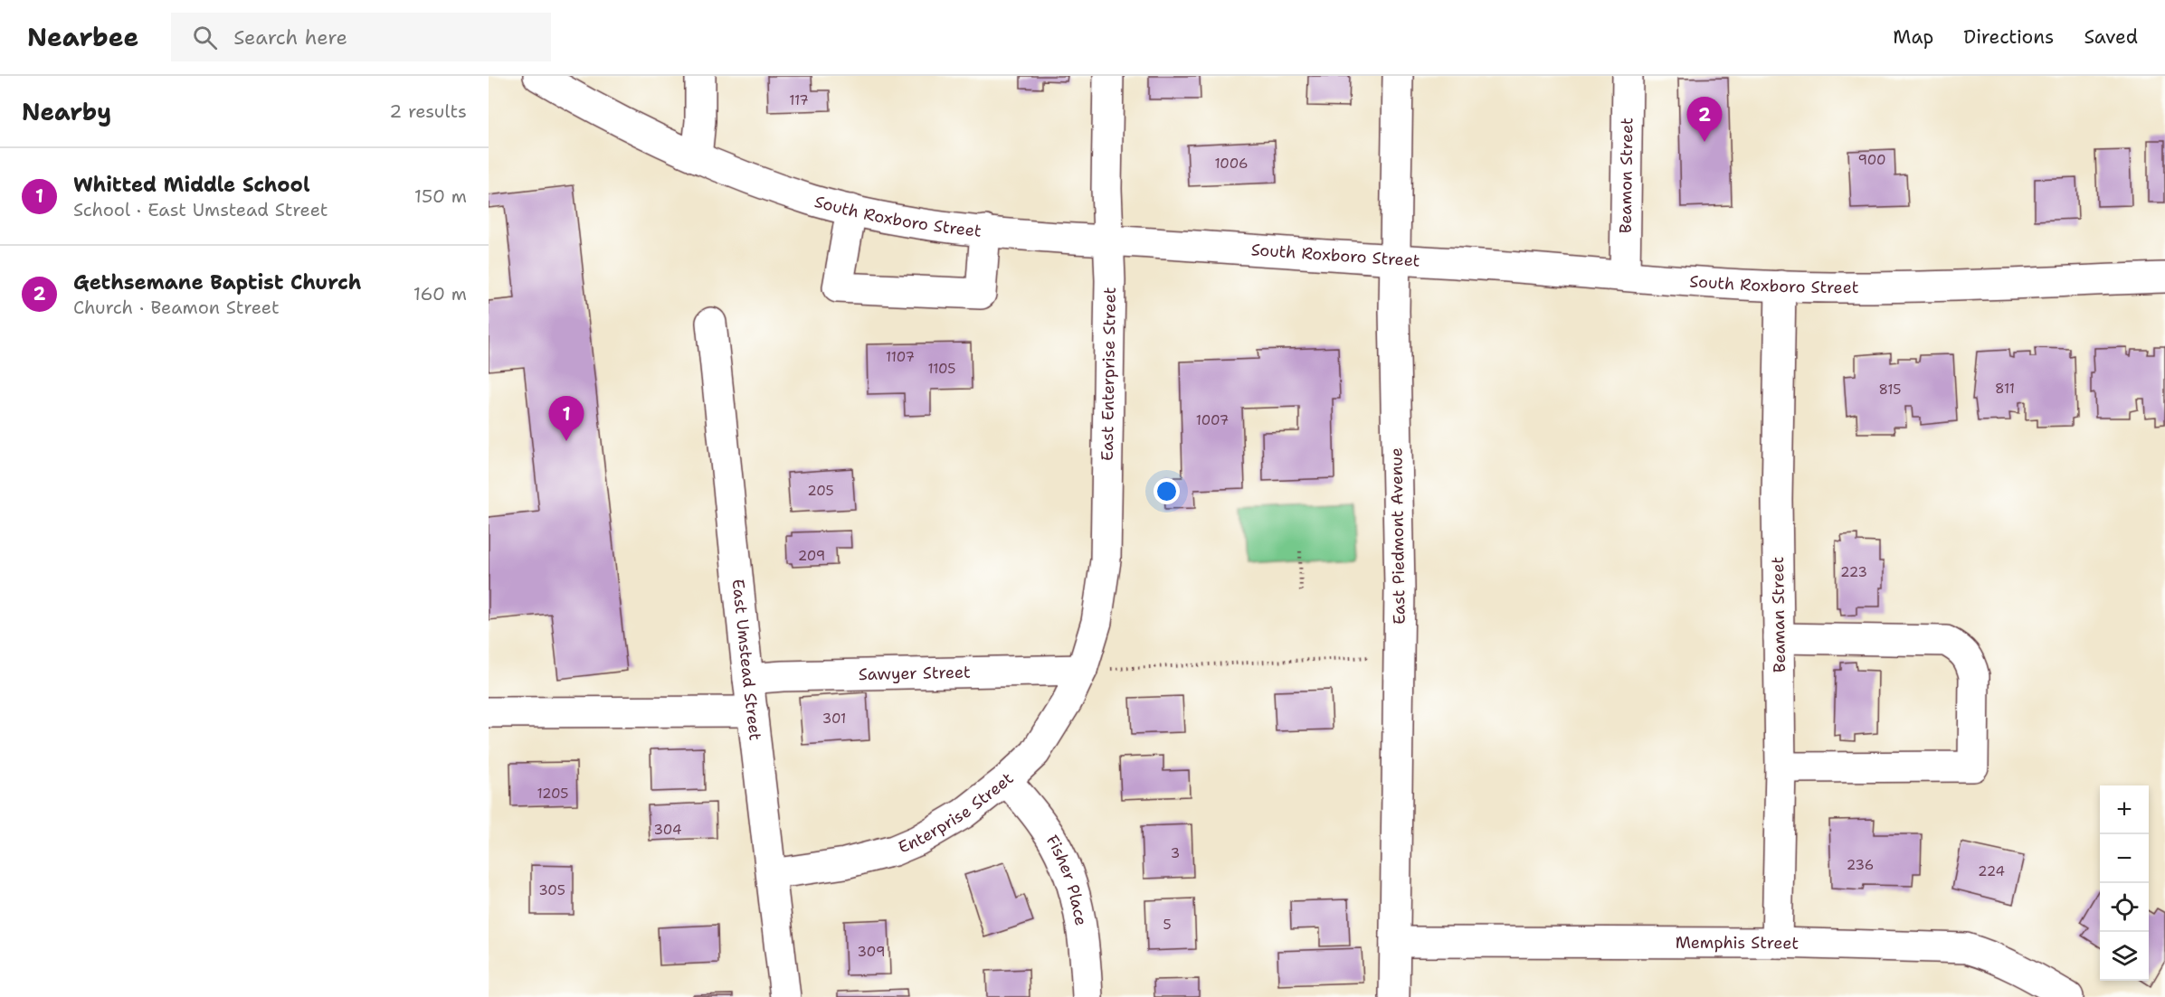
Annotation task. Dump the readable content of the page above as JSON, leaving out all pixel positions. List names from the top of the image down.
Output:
{
  "streets": {
    "street": [
      "Beamon Street",
      "South Roxboro Street",
      "East Enterprise Street",
      "East Piedmont Avenue",
      "Beaman Street",
      "East Umstead Street",
      "Sawyer Street",
      "Enterprise Street",
      "Fisher Place",
      "Memphis Street"
    ]
  },
  "crossings": [
    ["Beamon Street", "South Roxboro Street"],
    ["South Roxboro Street", "East Enterprise Street"],
    ["South Roxboro Street", "East Piedmont Avenue"],
    ["South Roxboro Street", "Beaman Street"],
    ["East Enterprise Street", "Sawyer Street"],
    ["East Enterprise Street", "Enterprise Street"],
    ["East Piedmont Avenue", "Memphis Street"],
    ["Beaman Street", "Memphis Street"],
    ["East Umstead Street", "Sawyer Street"],
    ["East Umstead Street", "Enterprise Street"],
    ["Sawyer Street", "Enterprise Street"],
    ["Enterprise Street", "Fisher Place"]
  ],
  "house_numbers": [
    "117",
    "900",
    "1006",
    "1107",
    "1105",
    "811",
    "815",
    "1007",
    "205",
    "209",
    "223",
    "301",
    "1205",
    "304",
    "3",
    "236",
    "224",
    "305",
    "5",
    "309"
  ],
  "page": {
    "header": "Nearbee",
    "search": "Search here",
    "nav": ["Map", "Directions", "Saved"],
    "heading": ["Nearby", "2 results"],
    "pins": ["2", "1"],
    "list": [
      {
        "mark": "1",
        "name": "Whitted Middle School",
        "note": "School · East Umstead Street",
        "value": "150 m"
      },
      {
        "mark": "2",
        "name": "Gethsemane Baptist Church",
        "note": "Church · Beamon Street",
        "value": "160 m"
      }
    ],
    "map_buttons": ["+", "−"]
  }
}
